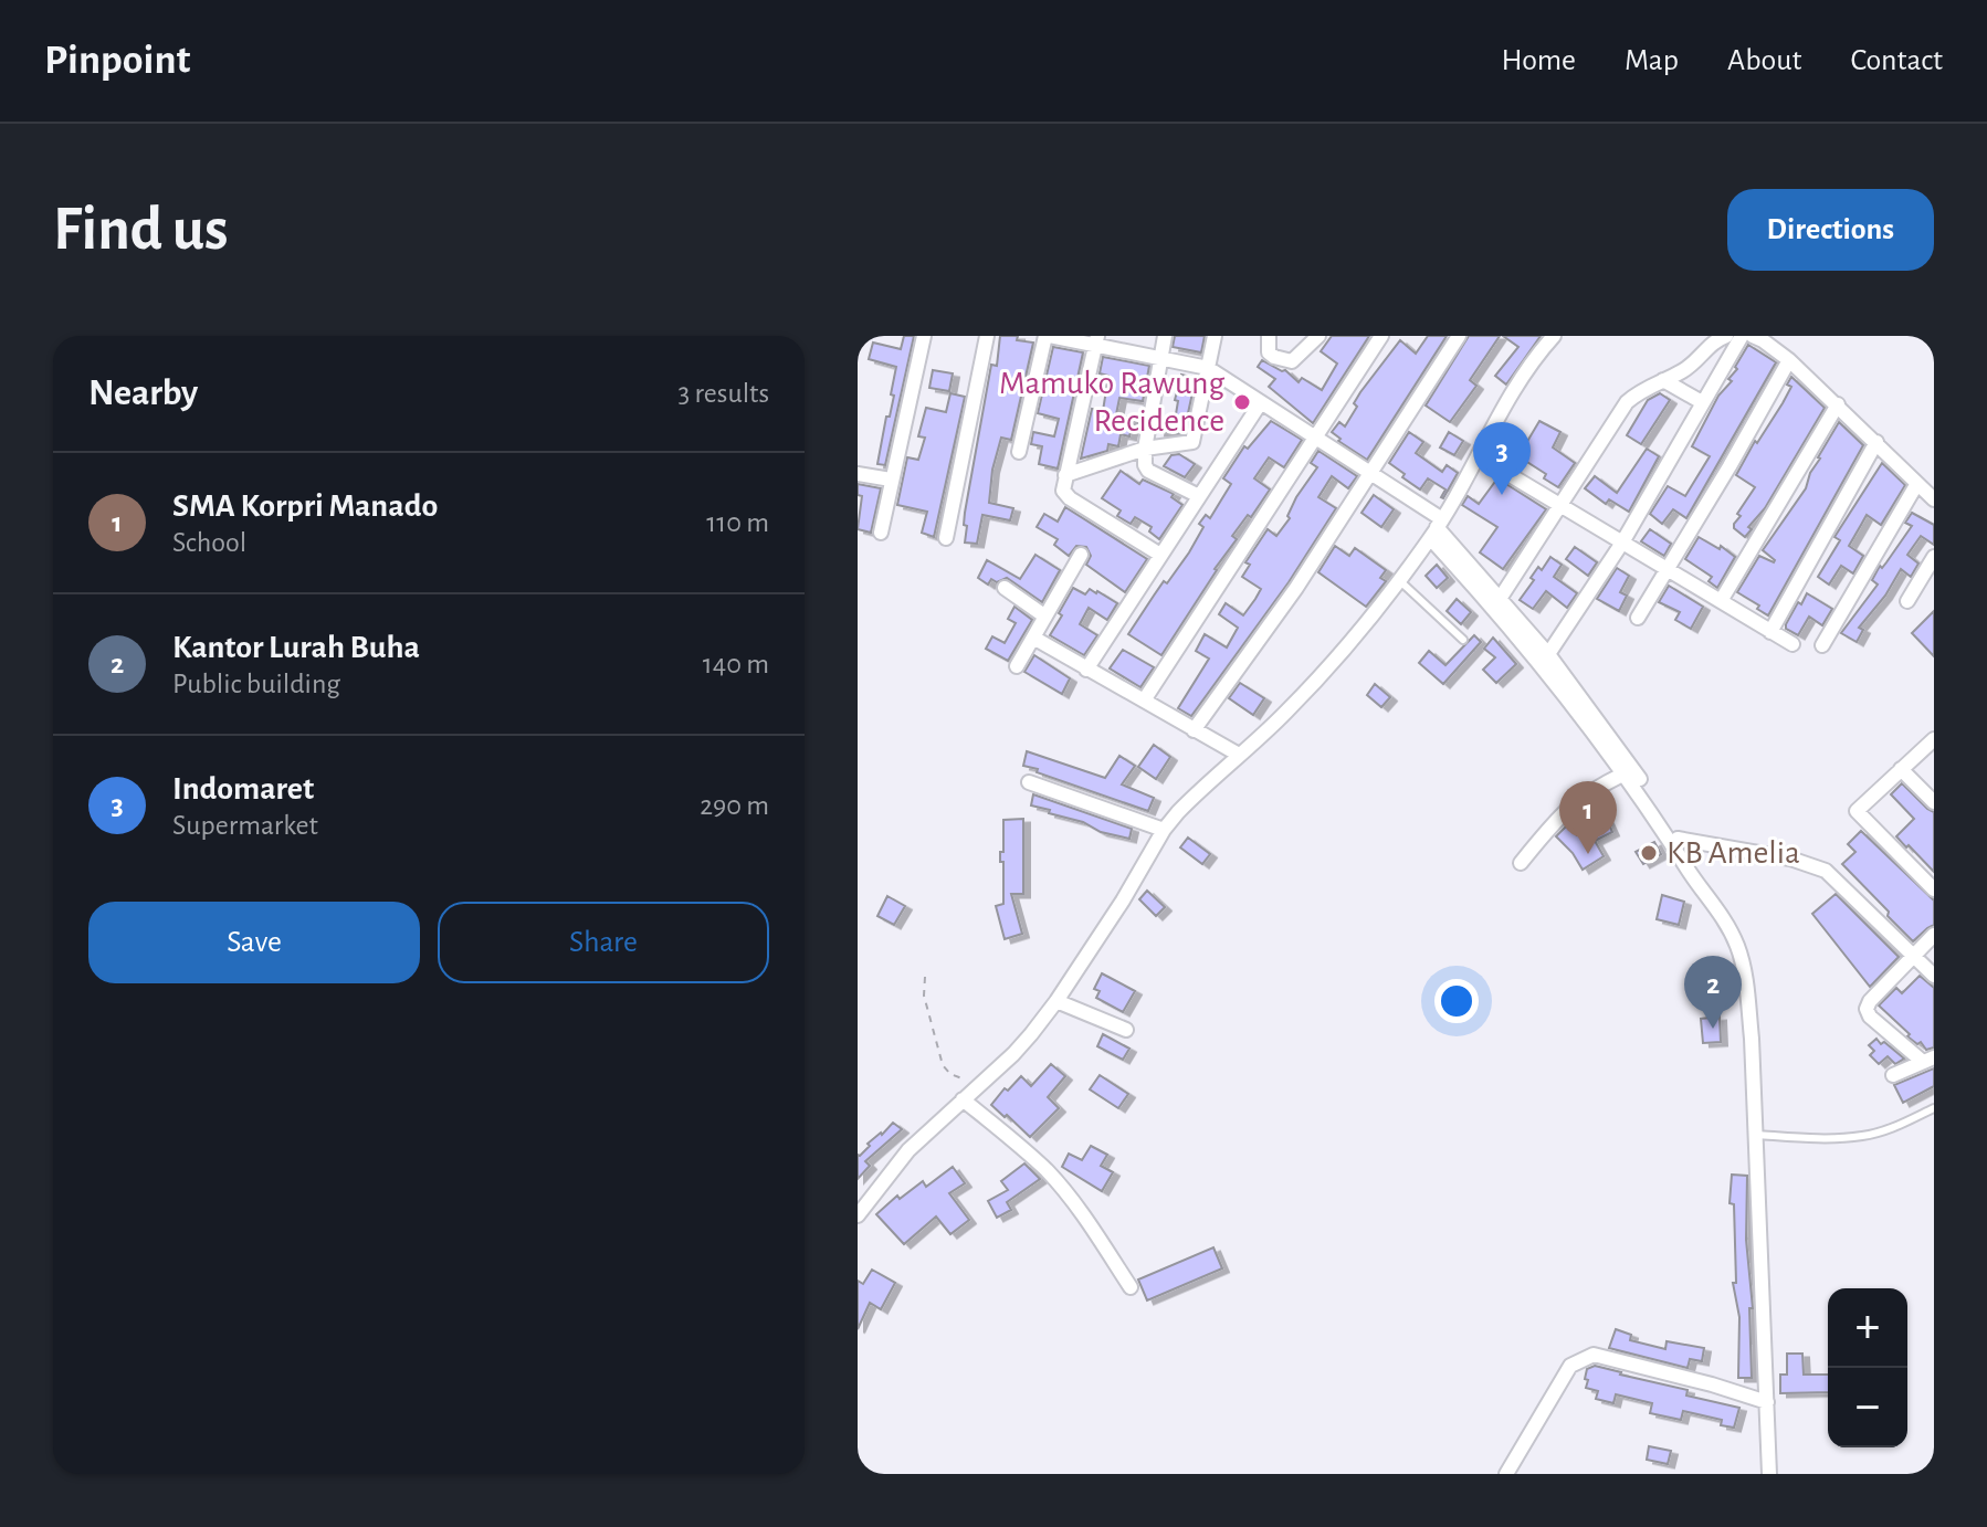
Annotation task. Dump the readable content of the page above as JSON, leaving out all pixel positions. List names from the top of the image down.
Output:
{
  "places": ["Mamuko Rawung Recidence", "KB Amelia"],
  "page": {
    "header": "Pinpoint",
    "nav": [
      "Home",
      "Map",
      "About",
      "Contact"
    ],
    "buttons": [
      "Directions",
      ["Save", "Share"]
    ],
    "title": "Find us",
    "heading": ["Nearby", "3 results"],
    "pins": ["3", "1", "2"],
    "list": [
      {
        "mark": "1",
        "name": "SMA Korpri Manado",
        "note": "School",
        "value": "110 m"
      },
      {
        "mark": "2",
        "name": "Kantor Lurah Buha",
        "note": "Public building",
        "value": "140 m"
      },
      {
        "mark": "3",
        "name": "Indomaret",
        "note": "Supermarket",
        "value": "290 m"
      }
    ],
    "map_buttons": ["+", "−"]
  }
}
